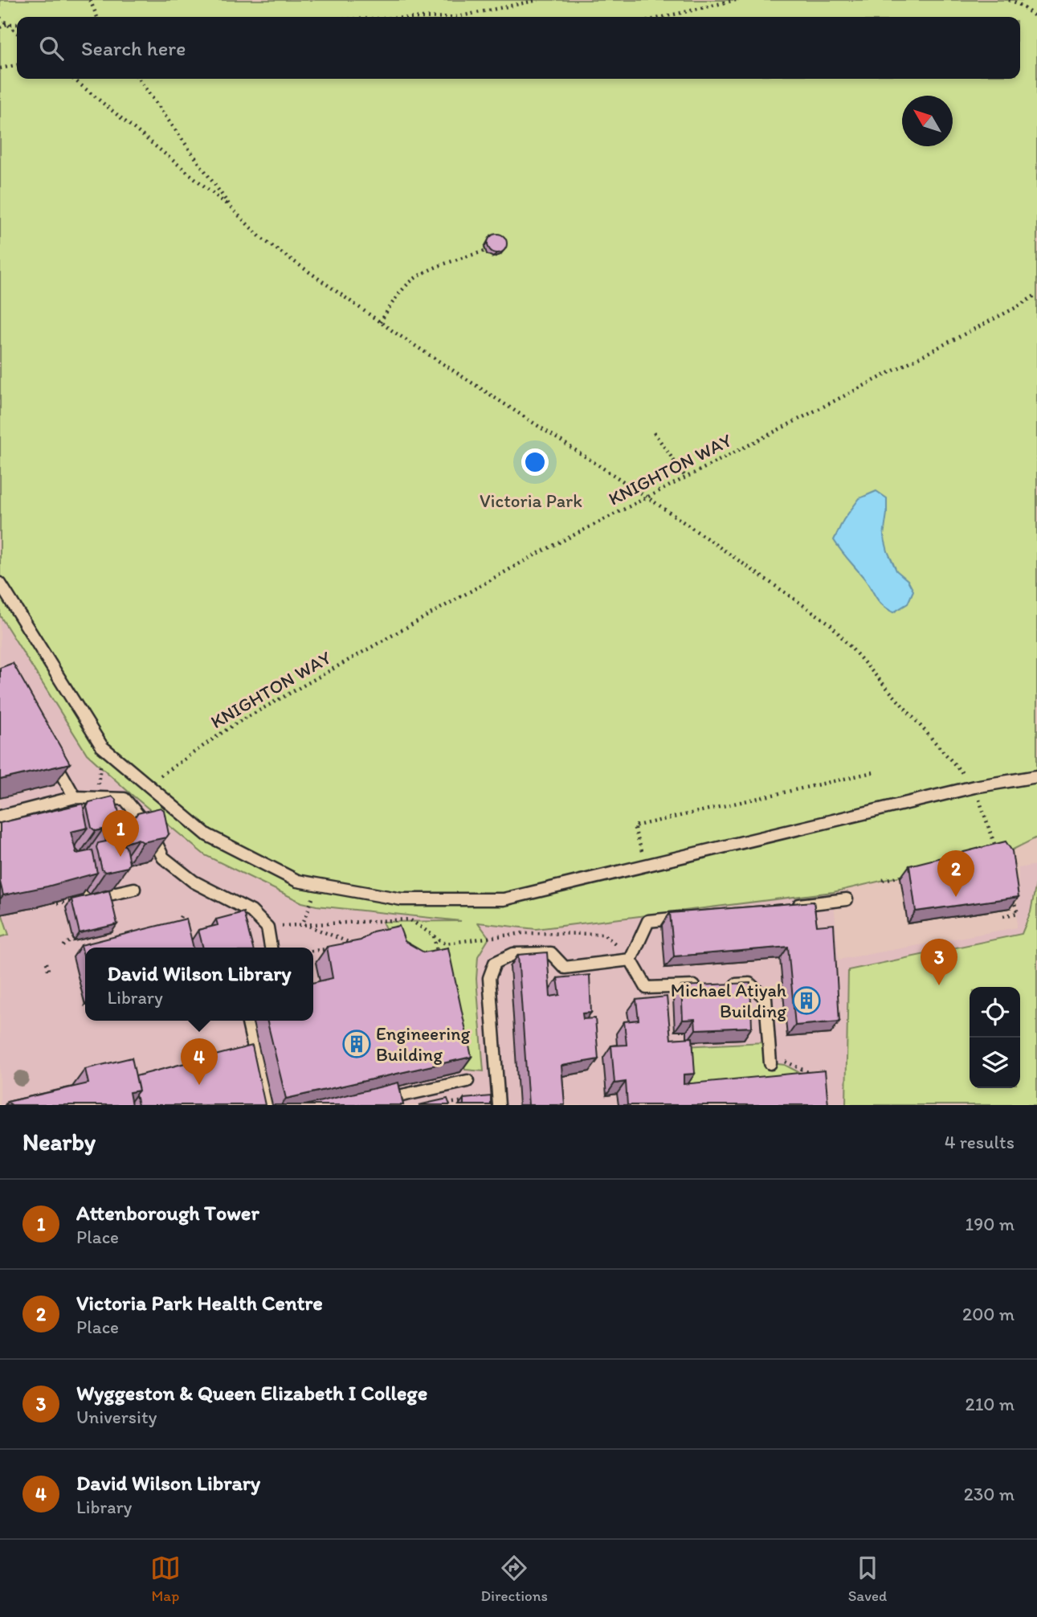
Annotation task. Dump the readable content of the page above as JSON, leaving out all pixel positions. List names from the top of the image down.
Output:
{
  "streets": {
    "path": ["KNIGHTON WAY"]
  },
  "parks": ["Victoria Park"],
  "places": {
    "building": ["Michael Atiyah Building", "Engineering Building"]
  },
  "north": "top left",
  "page": {
    "search": "Search here",
    "pins": [
      "1",
      "2",
      "3",
      "4"
    ],
    "popup": ["David Wilson Library", "Library"],
    "heading": ["Nearby", "4 results"],
    "list": [
      {
        "mark": "1",
        "name": "Attenborough Tower",
        "note": "Place",
        "value": "190 m"
      },
      {
        "mark": "2",
        "name": "Victoria Park Health Centre",
        "note": "Place",
        "value": "200 m"
      },
      {
        "mark": "3",
        "name": "Wyggeston & Queen Elizabeth I College",
        "note": "University",
        "value": "210 m"
      },
      {
        "mark": "4",
        "name": "David Wilson Library",
        "note": "Library",
        "value": "230 m"
      }
    ],
    "nav": ["Map", "Directions", "Saved"]
  }
}
